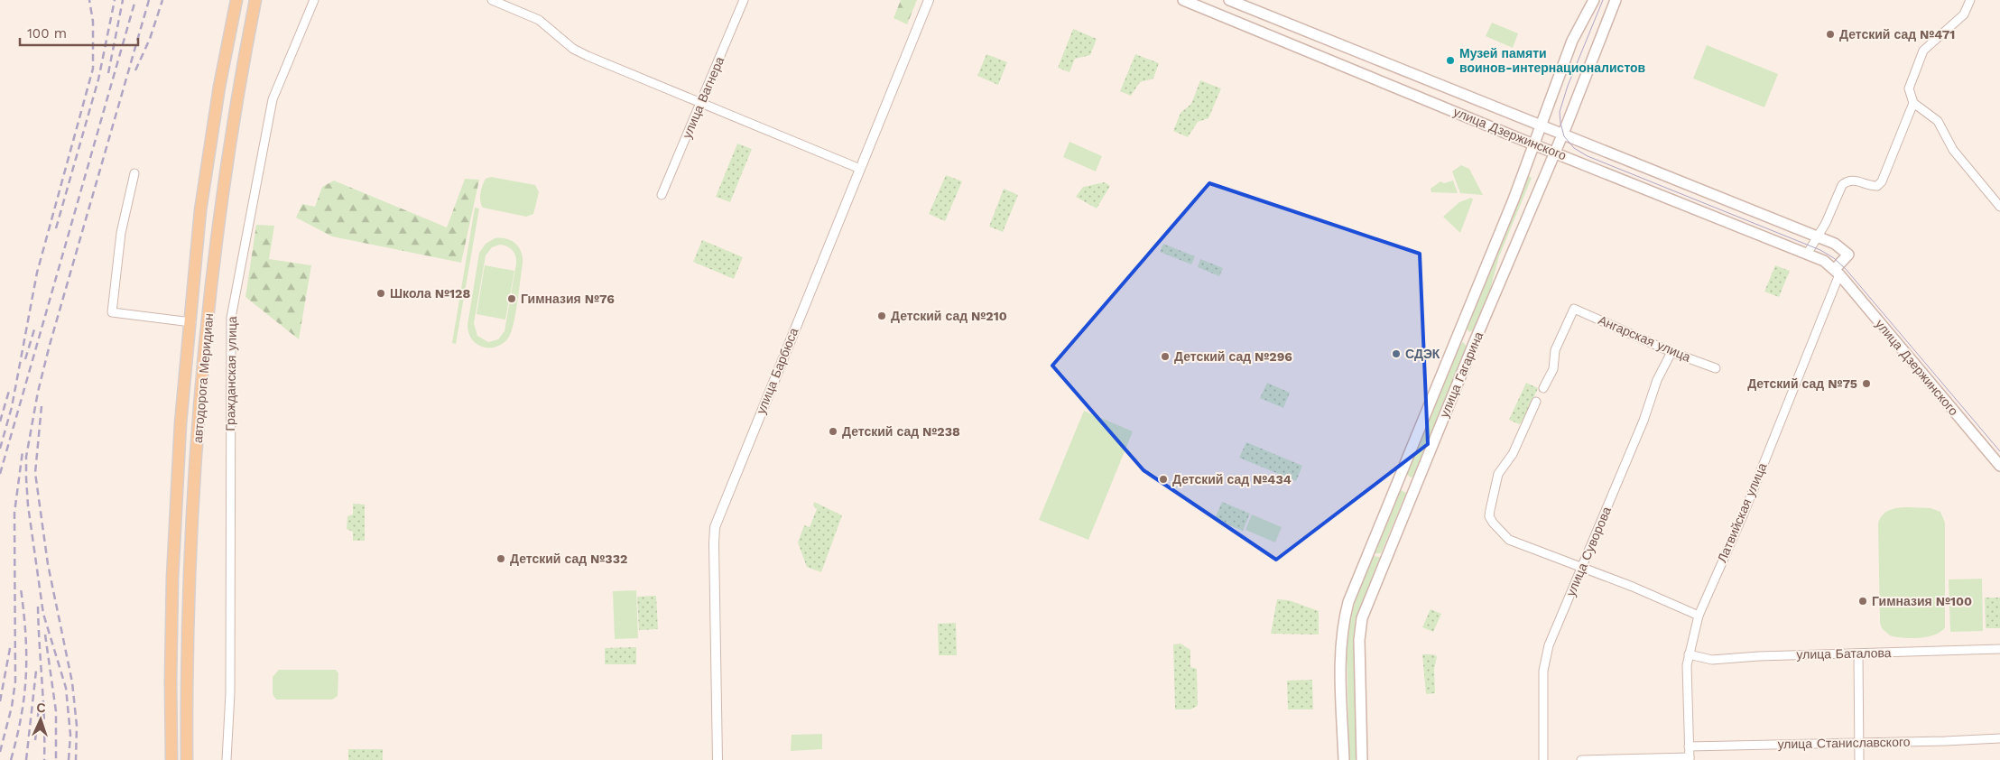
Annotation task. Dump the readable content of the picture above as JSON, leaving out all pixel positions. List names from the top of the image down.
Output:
{
  "streets": {
    "main road": ["улица Дзержинского", "улица Гагарина", "автодорога Меридиан"],
    "street": [
      "улица Вагнера",
      "Ангарская улица",
      "улица Барбюса",
      "Гражданская улица",
      "Латвийская улица",
      "улица Суворова",
      "улица Баталова",
      "улица Станиславского"
    ]
  },
  "crossings": [
    ["улица Дзержинского", "улица Гагарина"],
    ["улица Дзержинского", "Латвийская улица"],
    ["Ангарская улица", "улица Суворова"],
    ["Латвийская улица", "улица Баталова"],
    ["Латвийская улица", "улица Станиславского"]
  ],
  "places": [
    "Детский сад №471",
    "Музей памяти воинов-интернационалистов",
    "Школа №128",
    "Гимназия №76",
    "Детский сад №210",
    "СДЭК",
    "Детский сад №296",
    "Детский сад №75",
    "Детский сад №238",
    "Детский сад №434",
    "Детский сад №332",
    "Гимназия №100"
  ],
  "scale_bar": "100 m",
  "north": "top"
}
